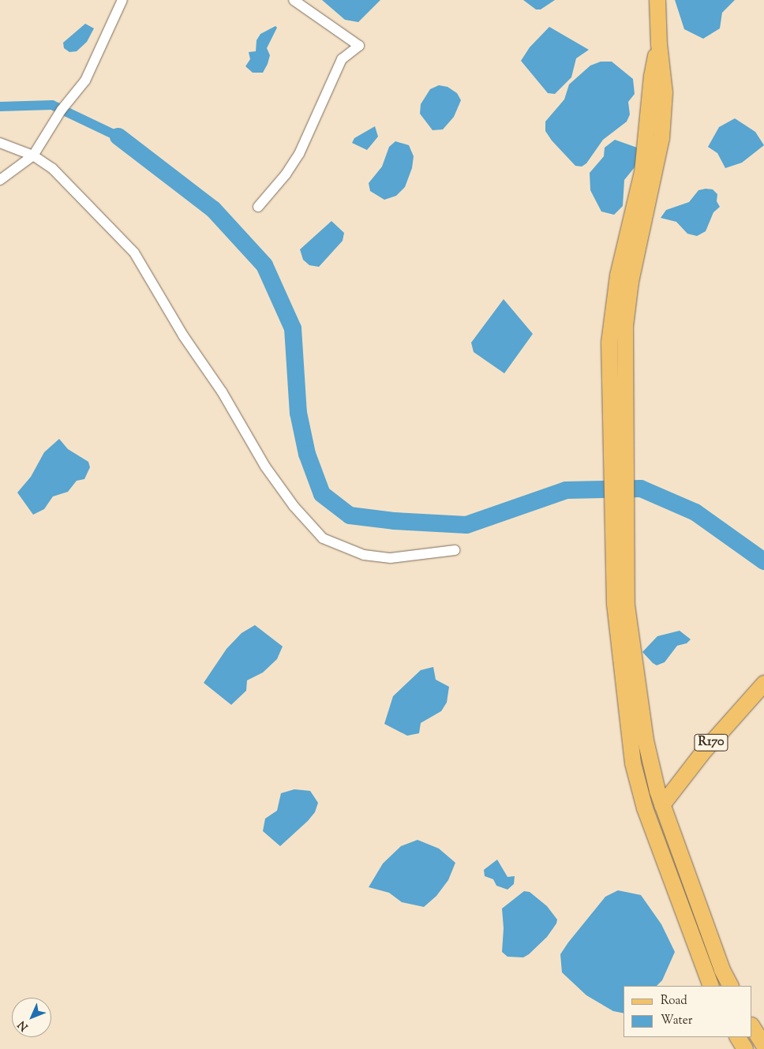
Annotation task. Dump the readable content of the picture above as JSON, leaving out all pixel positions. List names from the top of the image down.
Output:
{
  "streets": {
    "main road": ["R170"]
  },
  "legend": ["Road", "Water"],
  "north": "bottom left"
}
